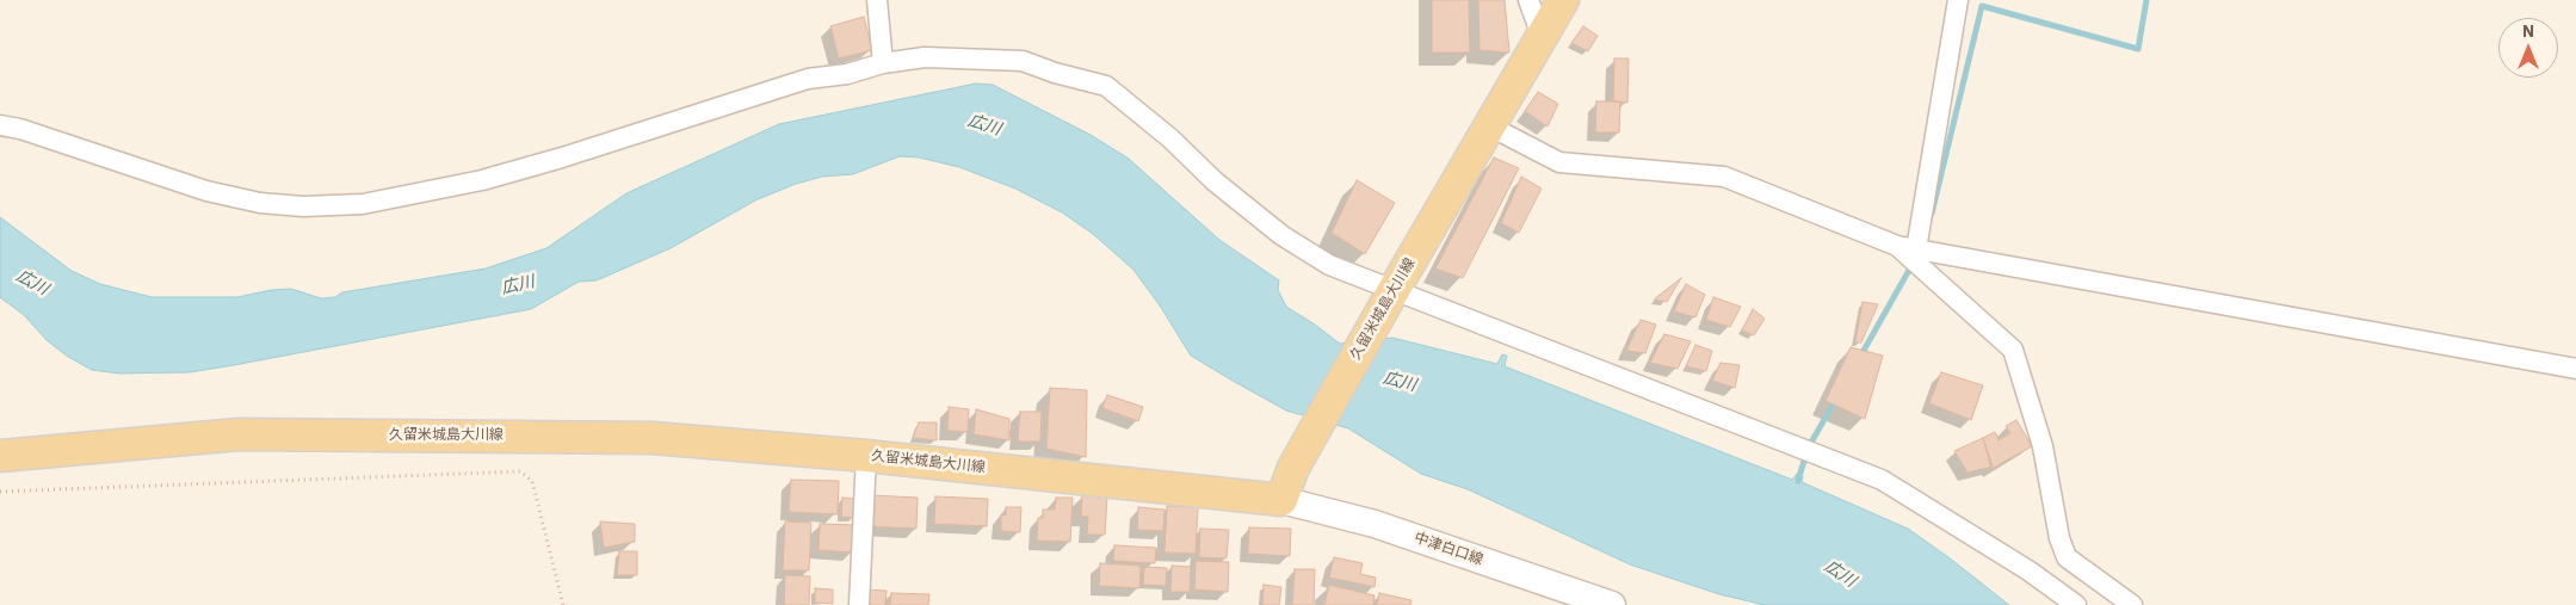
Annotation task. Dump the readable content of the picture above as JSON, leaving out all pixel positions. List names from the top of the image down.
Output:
{
  "streets": {
    "main road": ["久留米城島大川線", "中津白口線"]
  },
  "crossings": [
    ["久留米城島大川線", "中津白口線"]
  ],
  "water": ["広川"],
  "north": "top"
}
